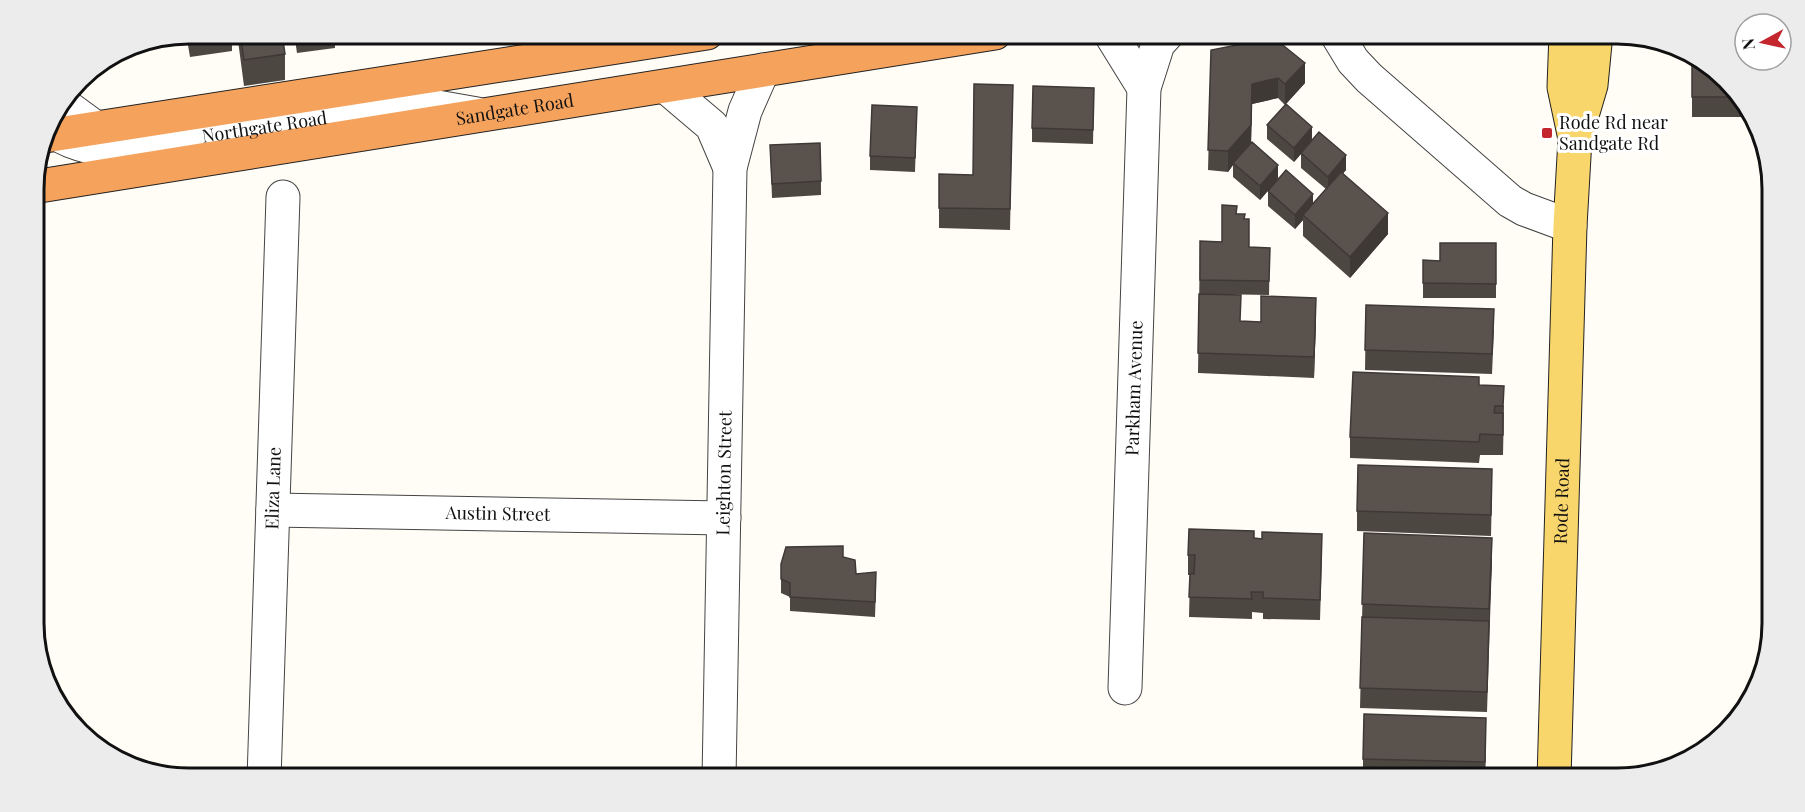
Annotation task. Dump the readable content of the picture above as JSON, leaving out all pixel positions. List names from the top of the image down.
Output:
{
  "streets": {
    "highway": ["Sandgate Road"],
    "main road": ["Rode Road"],
    "street": [
      "Northgate Road",
      "Parkham Avenue",
      "Leighton Street",
      "Eliza Lane",
      "Austin Street"
    ]
  },
  "crossings": [
    ["Sandgate Road", "Northgate Road"],
    ["Sandgate Road", "Leighton Street"],
    ["Leighton Street", "Austin Street"],
    ["Eliza Lane", "Austin Street"]
  ],
  "places": {
    "transit": ["Rode Rd near Sandgate Rd"]
  },
  "north": "left"
}
